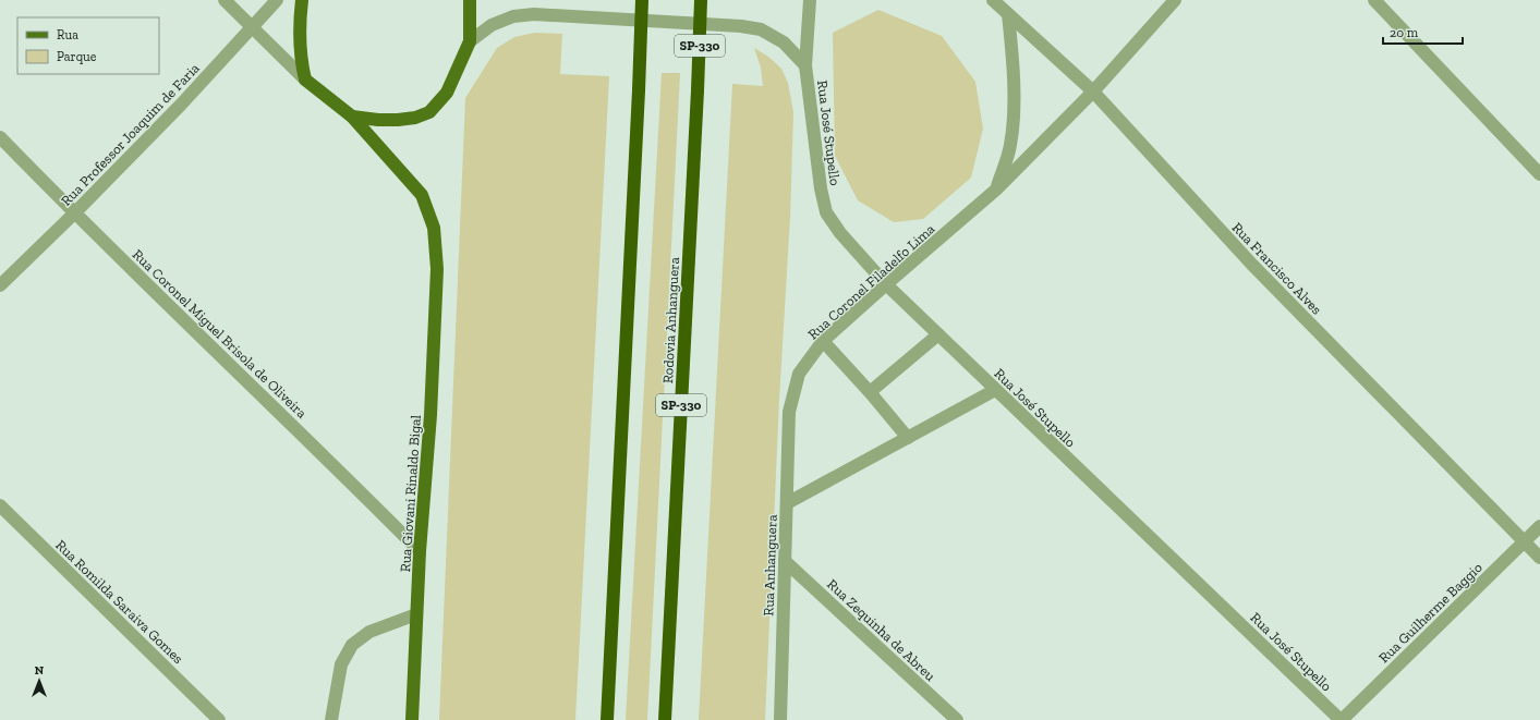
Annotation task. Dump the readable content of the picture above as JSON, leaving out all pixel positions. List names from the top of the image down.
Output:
{
  "streets": {
    "highway": ["SP-330", "Rodovia Anhanguera"],
    "main road": ["Rua Giovani Rinaldo Bigal"],
    "street": [
      "Rua José Stupello",
      "Rua Professor Joaquim de Faria",
      "Rua Francisco Alves",
      "Rua Coronel Filadelfo Lima",
      "Rua Coronel Miguel Brisola de Oliveira",
      "Rua Anhanguera",
      "Rua Romilda Saraiva Gomes",
      "Rua Guilherme Baggio",
      "Rua Zequinha de Abreu"
    ]
  },
  "crossings": [
    ["Rua José Stupello", "Rua Coronel Filadelfo Lima"],
    ["Rua José Stupello", "Rua Guilherme Baggio"],
    ["Rua Professor Joaquim de Faria", "Rua Coronel Miguel Brisola de Oliveira"],
    ["Rua Francisco Alves", "Rua Coronel Filadelfo Lima"],
    ["Rua Francisco Alves", "Rua Guilherme Baggio"],
    ["Rua Coronel Filadelfo Lima", "Rua Anhanguera"],
    ["Rua Coronel Miguel Brisola de Oliveira", "Rua Giovani Rinaldo Bigal"],
    ["Rua Anhanguera", "Rua Zequinha de Abreu"]
  ],
  "legend": ["Rua", "Parque"],
  "scale_bar": "20 m",
  "north": "top"
}
